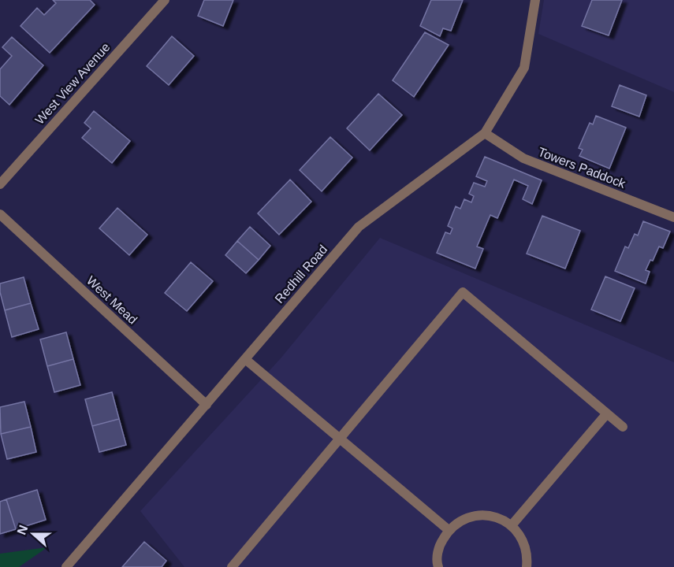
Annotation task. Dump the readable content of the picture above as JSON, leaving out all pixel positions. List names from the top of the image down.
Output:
{
  "streets": {
    "street": [
      "West View Avenue",
      "Towers Paddock",
      "Redhill Road",
      "West Mead"
    ]
  },
  "crossings": [
    ["Towers Paddock", "Redhill Road"],
    ["Redhill Road", "West Mead"]
  ],
  "north": "left"
}
